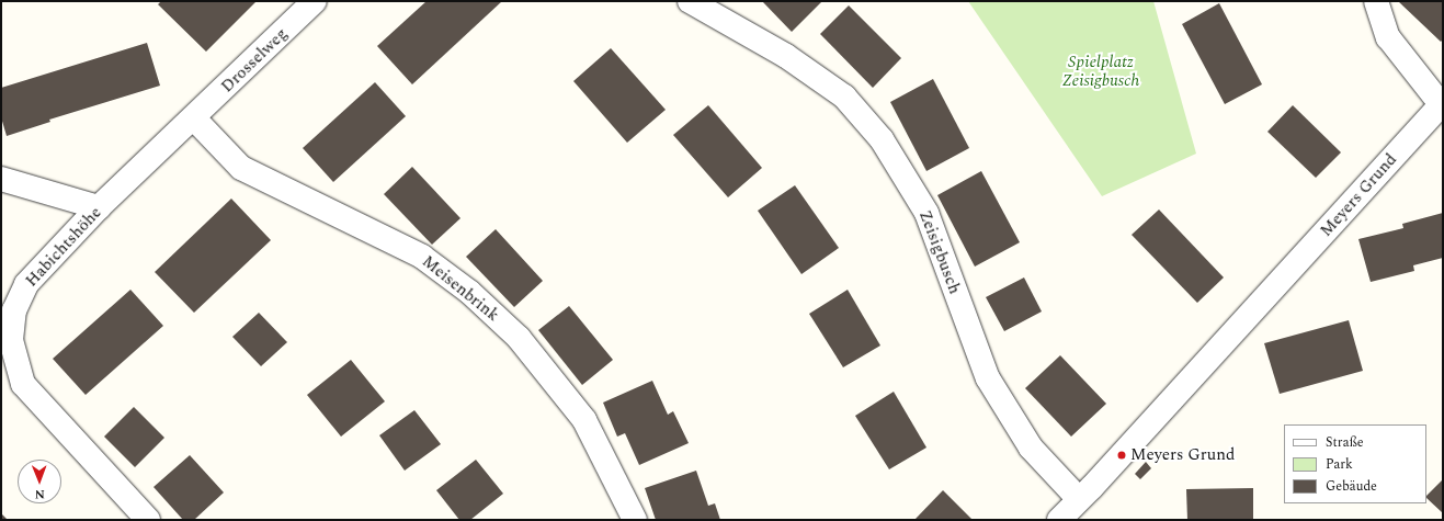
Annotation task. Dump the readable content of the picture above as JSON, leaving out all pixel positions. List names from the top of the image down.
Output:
{
  "streets": {
    "street": [
      "Drosselweg",
      "Meyers Grund",
      "Habichtshöhe",
      "Zeisigbusch",
      "Meisenbrink"
    ]
  },
  "crossings": [
    ["Drosselweg", "Habichtshöhe"],
    ["Drosselweg", "Meisenbrink"],
    ["Meyers Grund", "Zeisigbusch"],
    ["Habichtshöhe", "Meisenbrink"]
  ],
  "parks": ["Spielplatz Zeisigbusch"],
  "places": ["Meyers Grund"],
  "legend": ["Straße", "Park", "Gebäude"],
  "north": "bottom"
}
